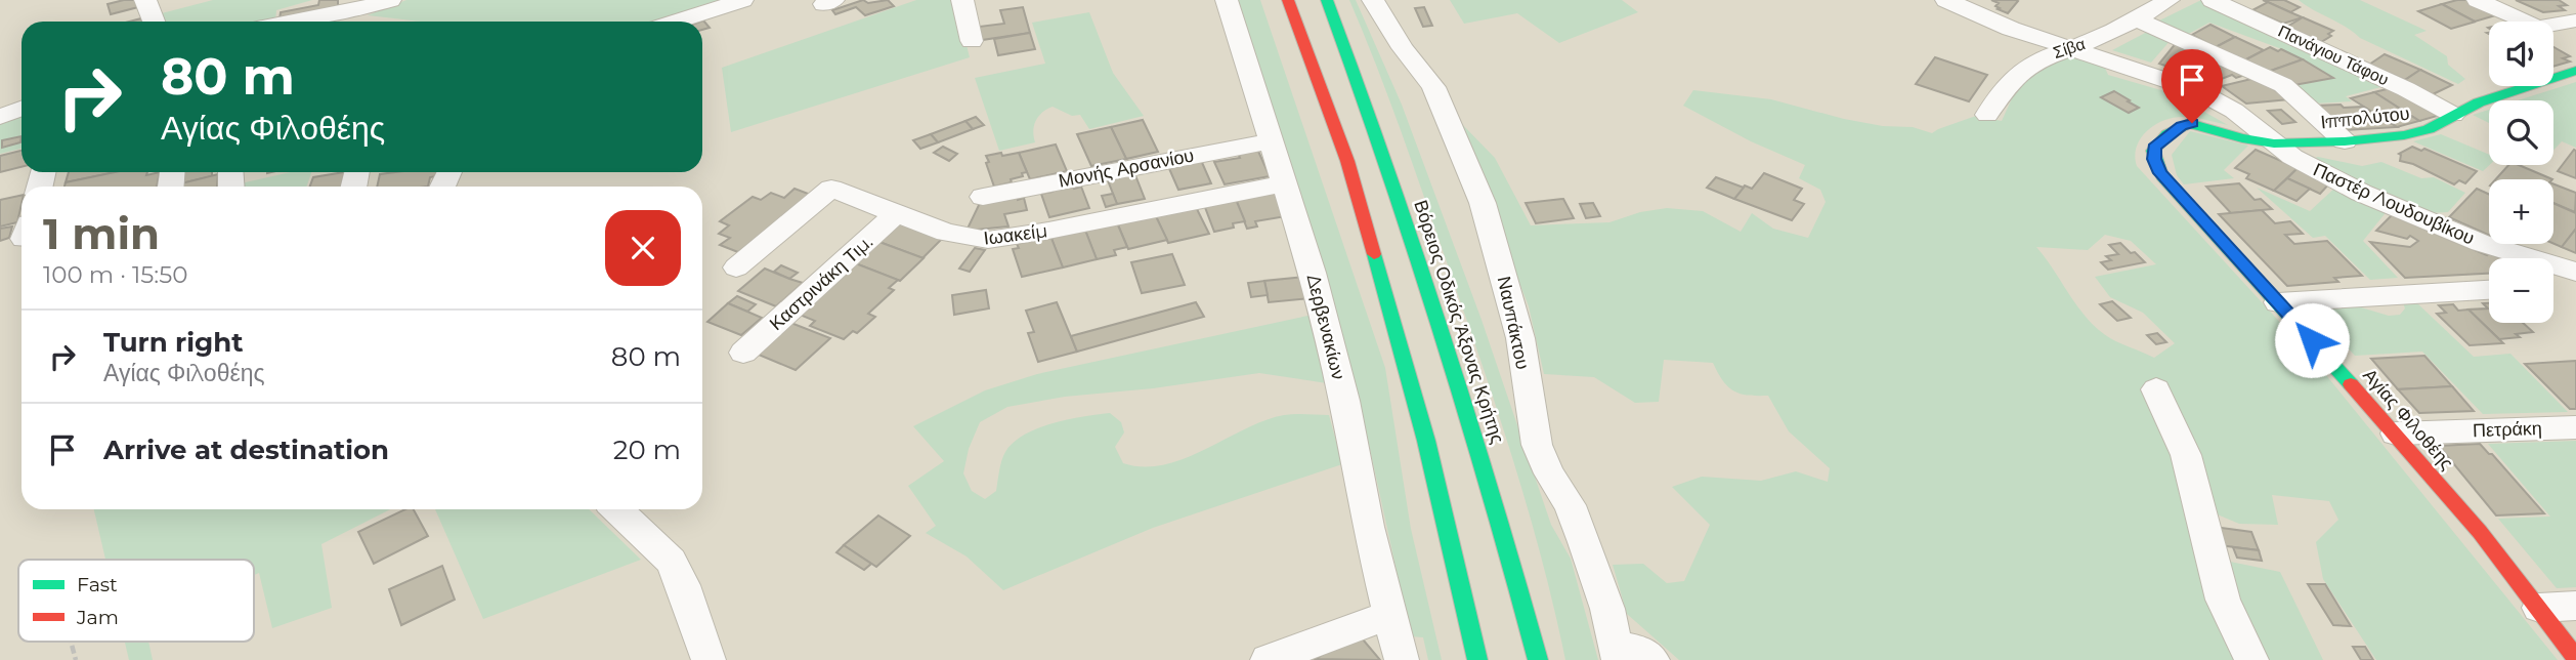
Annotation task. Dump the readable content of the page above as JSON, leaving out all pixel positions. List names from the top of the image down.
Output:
{
  "streets": {
    "main road": ["Ιππολύτου", "Βόρειος Οδικός Άξονας Κρήτης", "Αγίας Φιλοθέης"],
    "street": [
      "Σίβα",
      "Πανάγιου Τάφου",
      "Μονής Αρσανίου",
      "Παστέρ Λουδουβίκου",
      "Ιωακείμ",
      "Καστρινάκη Τιμ.",
      "Ναυπάκτου",
      "Δερβενακίων",
      "Πετράκη"
    ]
  },
  "crossings": [
    ["Σίβα", "Παστέρ Λουδουβίκου"],
    ["Πανάγιου Τάφου", "Ιππολύτου"],
    ["Ιππολύτου", "Παστέρ Λουδουβίκου"],
    ["Ιππολύτου", "Αγίας Φιλοθέης"],
    ["Μονής Αρσανίου", "Δερβενακίων"],
    ["Παστέρ Λουδουβίκου", "Αγίας Φιλοθέης"],
    ["Ιωακείμ", "Καστρινάκη Τιμ."],
    ["Ιωακείμ", "Δερβενακίων"],
    ["Αγίας Φιλοθέης", "Πετράκη"]
  ],
  "legend": ["Fast", "Jam"],
  "page": {
    "map_buttons": ["+", "−"],
    "turn": ["80 m", "Αγίας Φιλοθέης"],
    "heading": ["1 min", "100 m · 15:50"],
    "list": [
      {
        "name": "Turn right",
        "note": "Αγίας Φιλοθέης",
        "value": "80 m"
      },
      {
        "name": "Arrive at destination",
        "value": "20 m"
      }
    ]
  }
}
